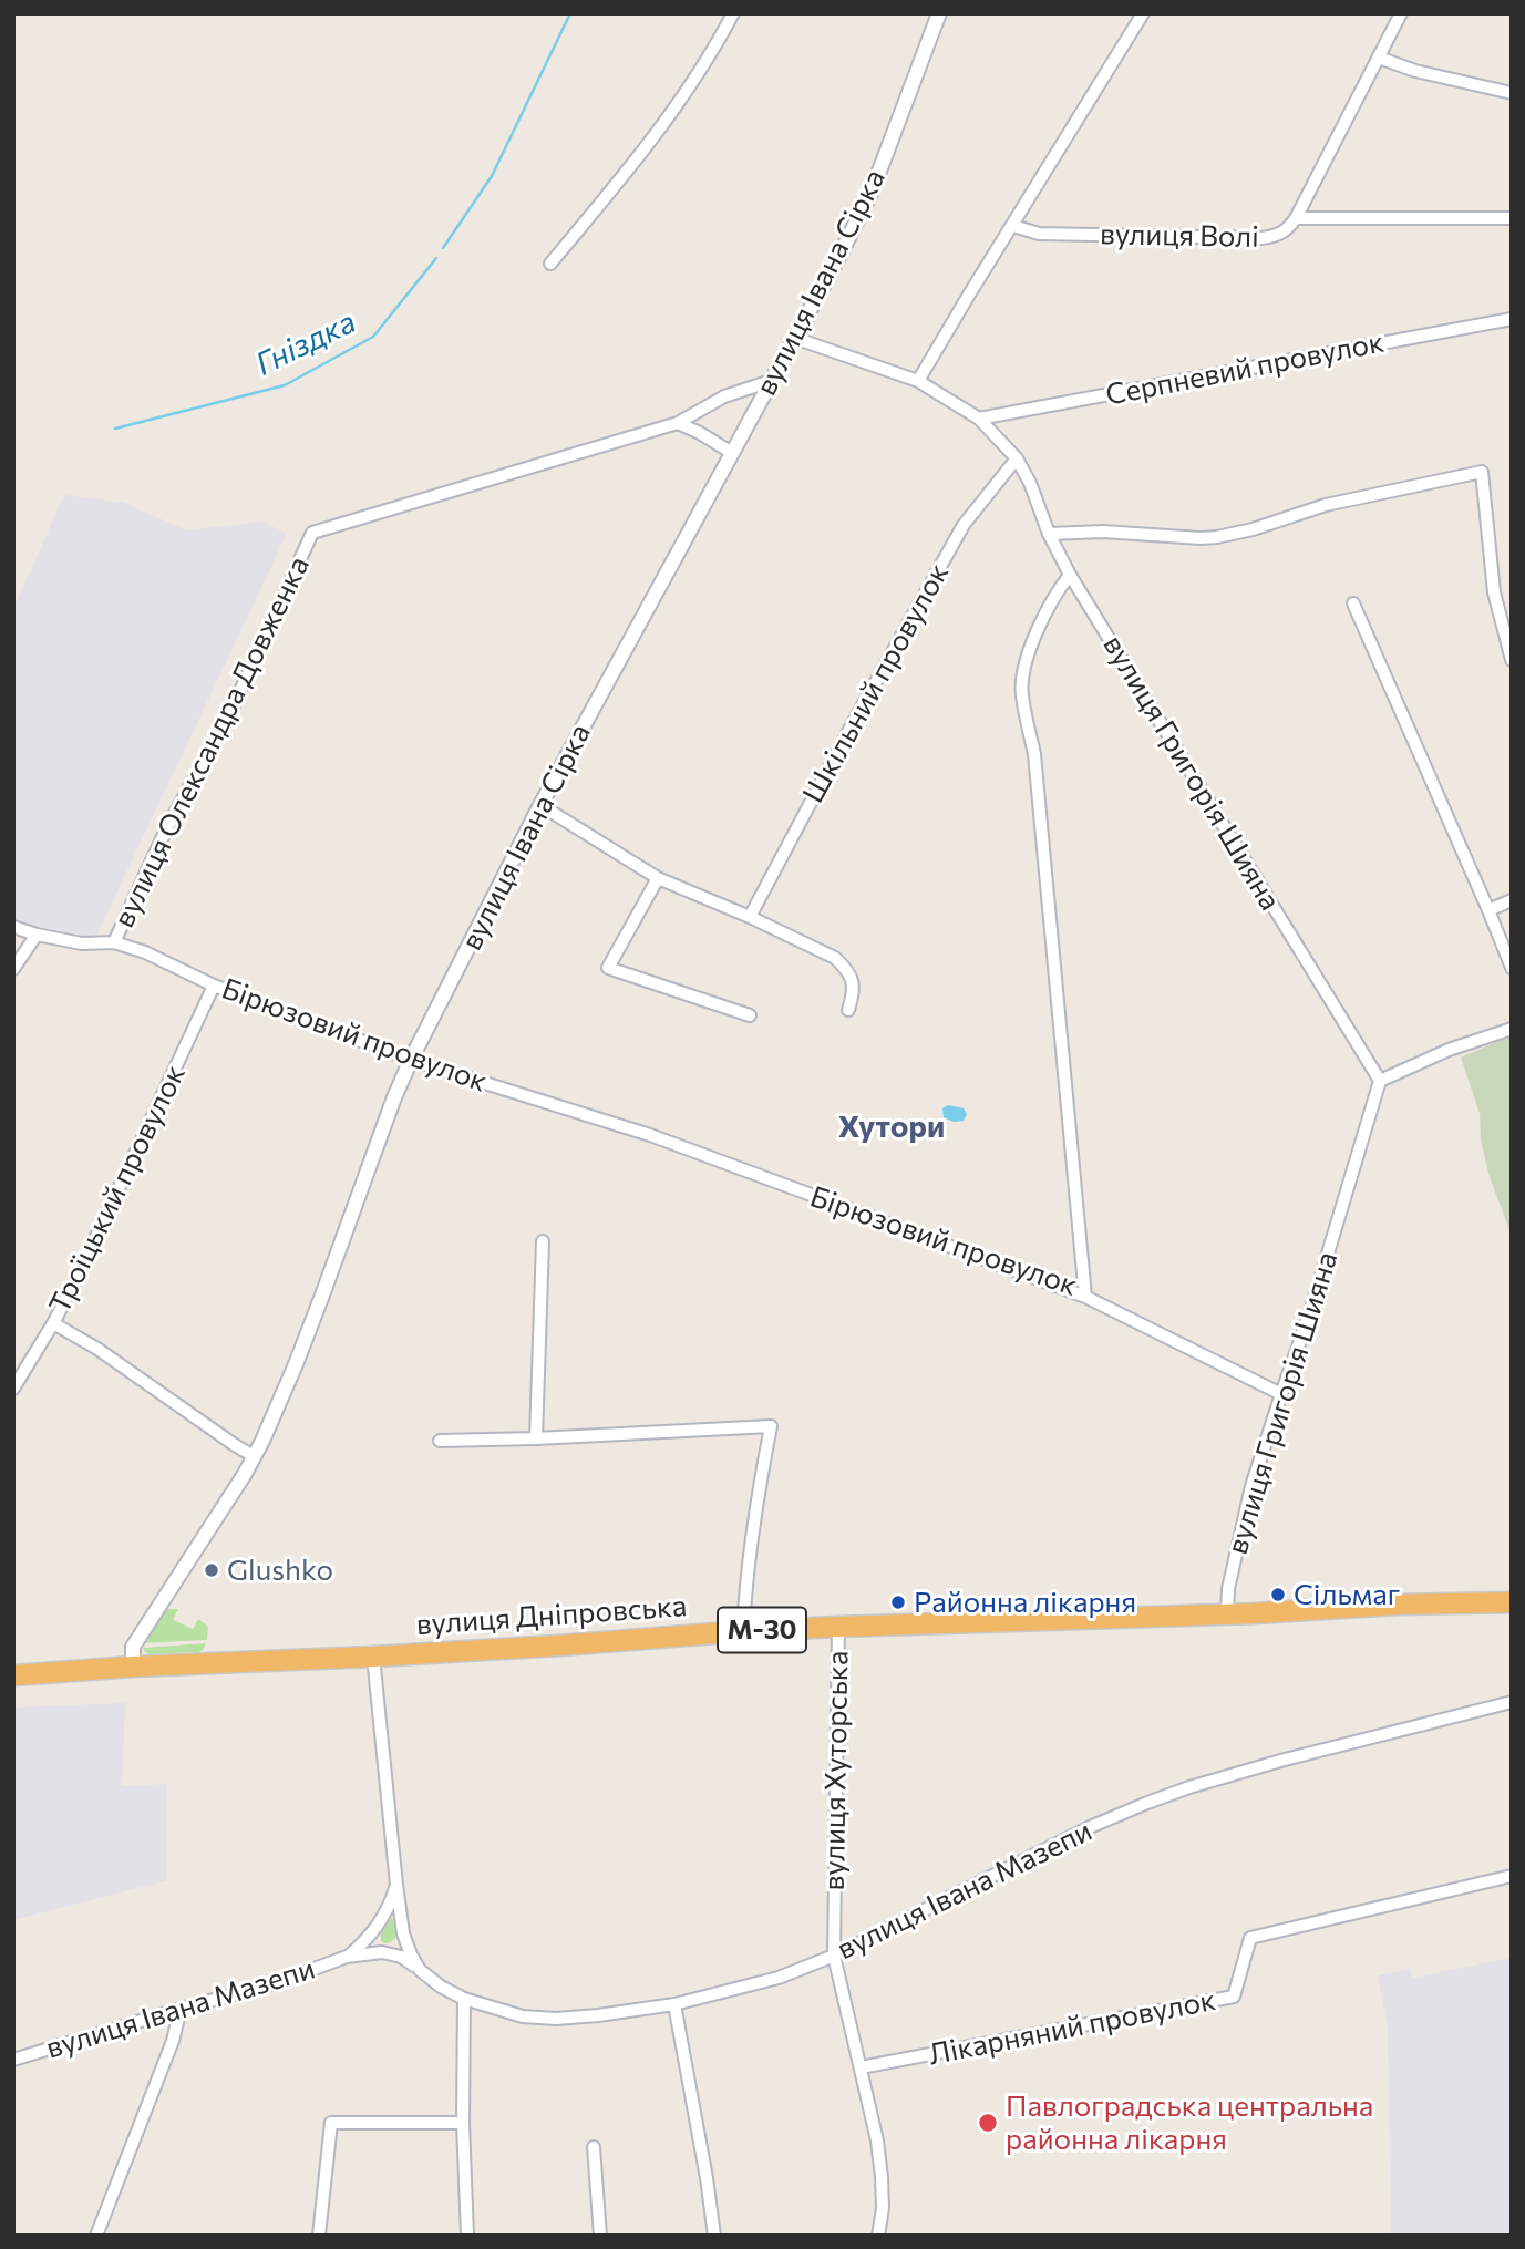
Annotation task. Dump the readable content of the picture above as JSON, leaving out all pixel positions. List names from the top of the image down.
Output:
{
  "streets": {
    "highway": ["вулиця Дніпровська", "М-30"],
    "street": [
      "вулиця Волі",
      "вулиця Івана Сірка",
      "Серпневий провулок",
      "Шкільний провулок",
      "вулиця Олександра Довженка",
      "вулиця Григорія Шияна",
      "Бірюзовий провулок",
      "Троїцький провулок",
      "вулиця Хуторська",
      "вулиця Івана Мазепи",
      "Лікарняний провулок"
    ]
  },
  "crossings": [
    ["вулиця Івана Сірка", "вулиця Олександра Довженка"],
    ["вулиця Івана Сірка", "вулиця Григорія Шияна"],
    ["вулиця Івана Сірка", "Бірюзовий провулок"],
    ["вулиця Івана Сірка", "вулиця Дніпровська"],
    ["Серпневий провулок", "вулиця Григорія Шияна"],
    ["Шкільний провулок", "вулиця Григорія Шияна"],
    ["вулиця Олександра Довженка", "Бірюзовий провулок"],
    ["вулиця Григорія Шияна", "Бірюзовий провулок"],
    ["вулиця Григорія Шияна", "вулиця Дніпровська"],
    ["Бірюзовий провулок", "Троїцький провулок"],
    ["вулиця Дніпровська", "вулиця Хуторська"],
    ["вулиця Дніпровська", "вулиця Івана Мазепи"],
    ["вулиця Хуторська", "вулиця Івана Мазепи"],
    ["вулиця Хуторська", "Лікарняний провулок"]
  ],
  "districts": ["Хутори"],
  "water": ["Гніздка"],
  "places": [
    "Glushko",
    "Сільмаг",
    "Районна лікарня",
    "Павлоградська центральна районна лікарня"
  ]
}
